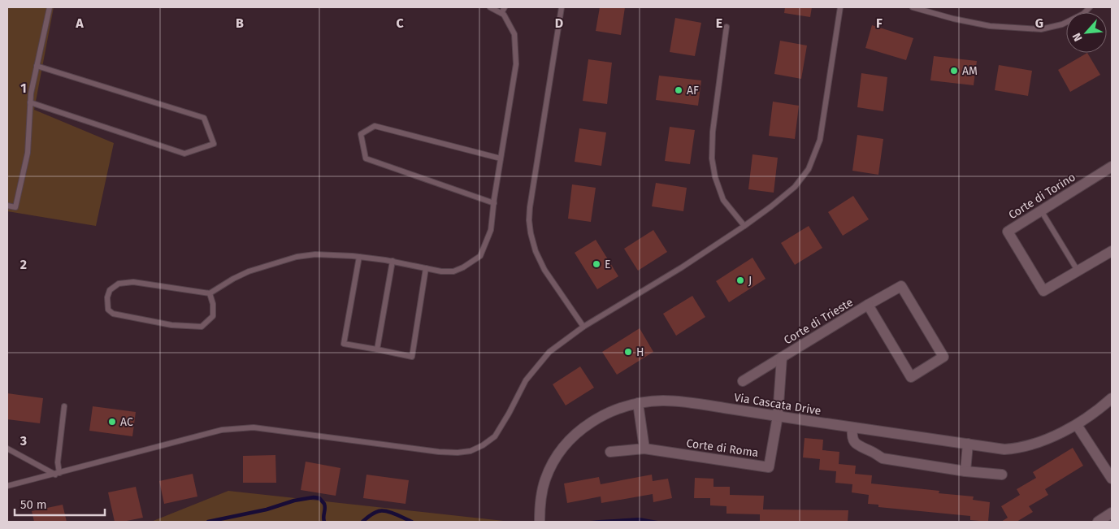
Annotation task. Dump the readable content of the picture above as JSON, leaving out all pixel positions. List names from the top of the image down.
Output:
{
  "streets": {
    "street": [
      "Corte di Torino",
      "Corte di Trieste",
      "Via Cascata Drive",
      "Corte di Roma"
    ]
  },
  "crossings": [
    ["Corte di Trieste", "Via Cascata Drive"],
    ["Corte di Trieste", "Corte di Roma"],
    ["Via Cascata Drive", "Corte di Roma"]
  ],
  "places": [
    "AM",
    "AF",
    "E",
    "J",
    "H",
    "AC"
  ],
  "scale_bar": "50 m",
  "north": "bottom left",
  "grid": {
    "columns": [
      "A",
      "B",
      "C",
      "D",
      "E",
      "F",
      "G"
    ],
    "rows": ["1", "2", "3"]
  }
}
